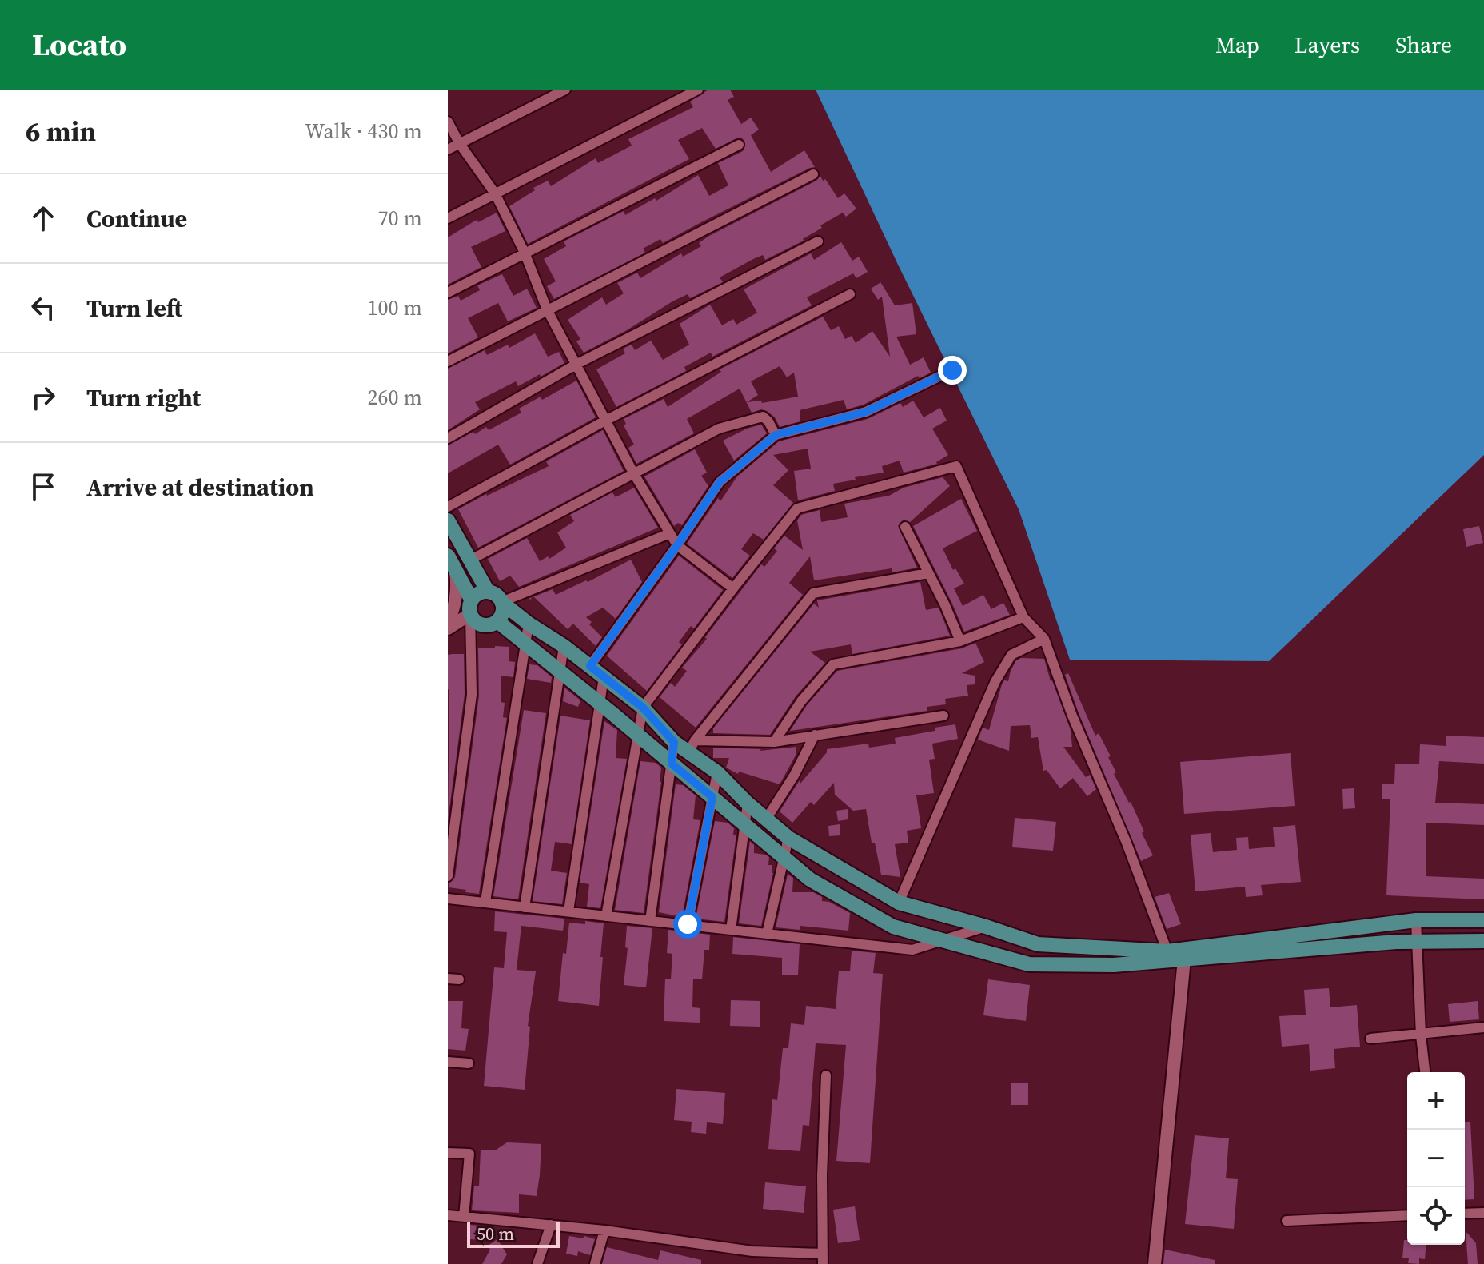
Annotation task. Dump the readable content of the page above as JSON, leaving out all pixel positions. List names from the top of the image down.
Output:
{
  "scale_bar": "50 m",
  "page": {
    "header": "Locato",
    "nav": ["Map", "Layers", "Share"],
    "heading": ["6 min", "Walk · 430 m"],
    "list": [
      ["Continue", "70 m"],
      ["Turn left", "100 m"],
      ["Turn right", "260 m"],
      "Arrive at destination"
    ],
    "map_buttons": ["+", "−"],
    "scale": "50 m"
  }
}
